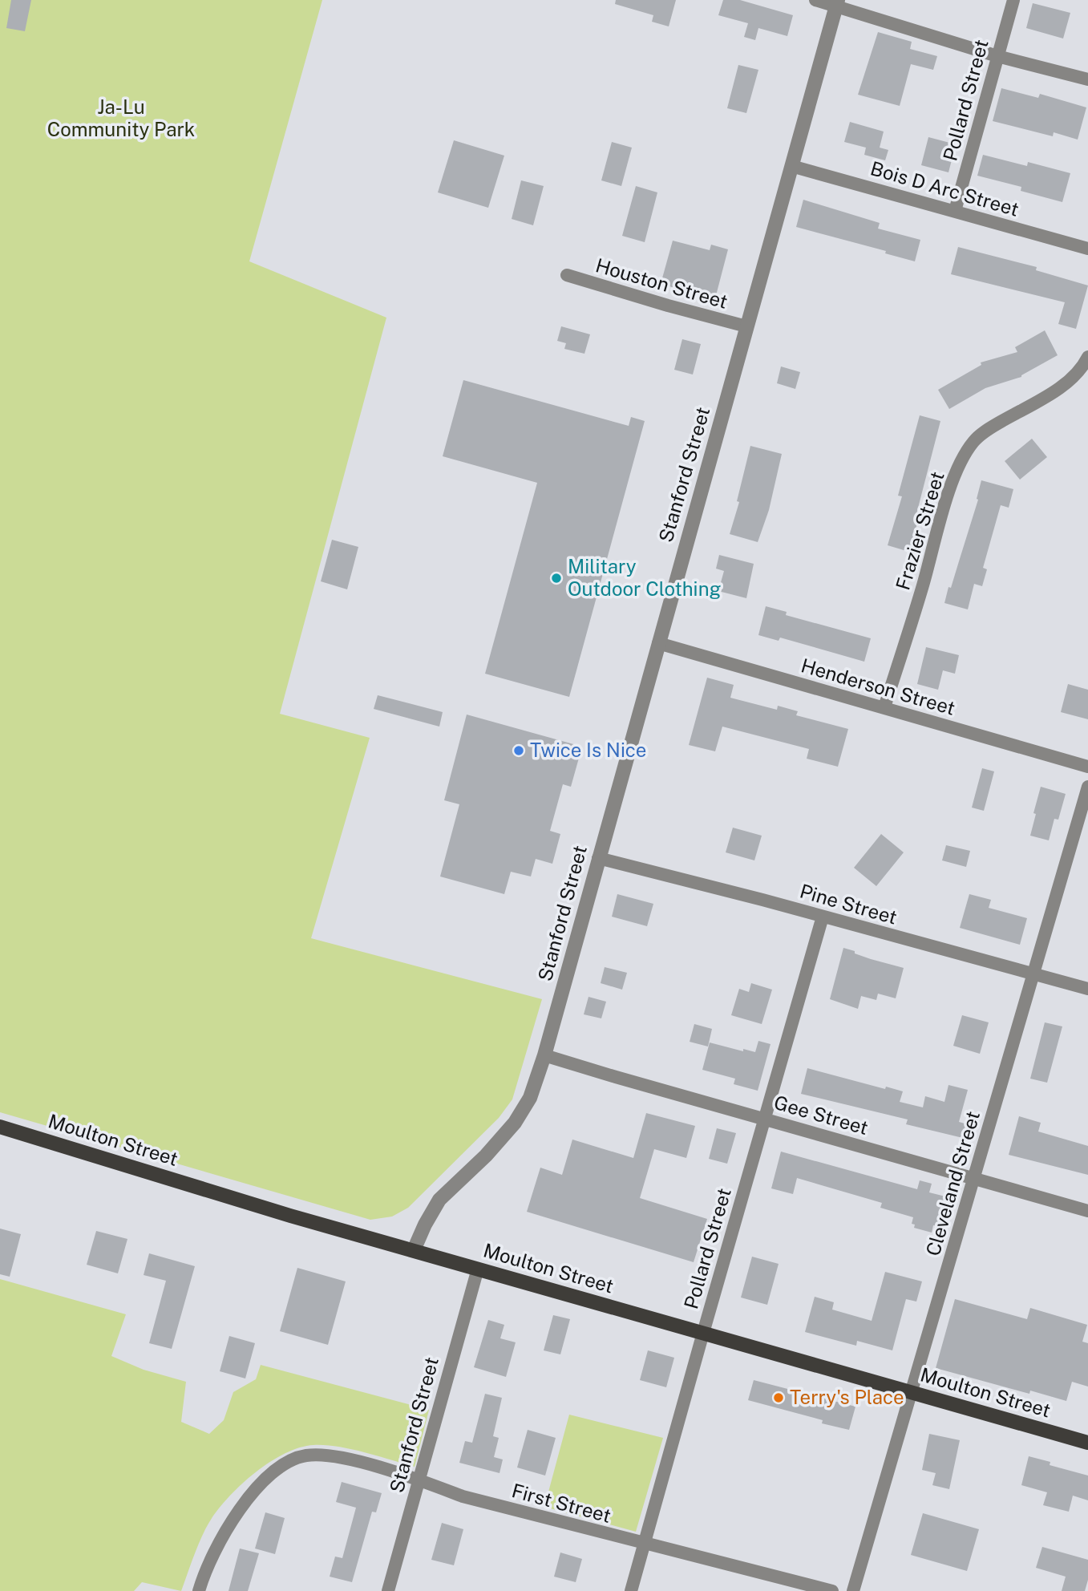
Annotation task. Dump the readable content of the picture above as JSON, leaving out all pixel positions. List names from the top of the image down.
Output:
{
  "streets": {
    "main road": ["Moulton Street"],
    "street": [
      "Pollard Street",
      "Bois D Arc Street",
      "Houston Street",
      "Stanford Street",
      "Frazier Street",
      "Henderson Street",
      "Pine Street",
      "Gee Street",
      "Cleveland Street",
      "First Street"
    ]
  },
  "crossings": [
    ["Pollard Street", "Bois D Arc Street"],
    ["Pollard Street", "Pine Street"],
    ["Pollard Street", "Gee Street"],
    ["Pollard Street", "Moulton Street"],
    ["Pollard Street", "First Street"],
    ["Bois D Arc Street", "Stanford Street"],
    ["Houston Street", "Stanford Street"],
    ["Stanford Street", "Henderson Street"],
    ["Stanford Street", "Pine Street"],
    ["Stanford Street", "Gee Street"],
    ["Stanford Street", "Moulton Street"],
    ["Stanford Street", "First Street"],
    ["Frazier Street", "Henderson Street"],
    ["Pine Street", "Cleveland Street"],
    ["Gee Street", "Cleveland Street"],
    ["Moulton Street", "Cleveland Street"]
  ],
  "parks": ["Ja-Lu Community Park"],
  "places": ["Military Outdoor Clothing", "Twice Is Nice", "Terry's Place"]
}
